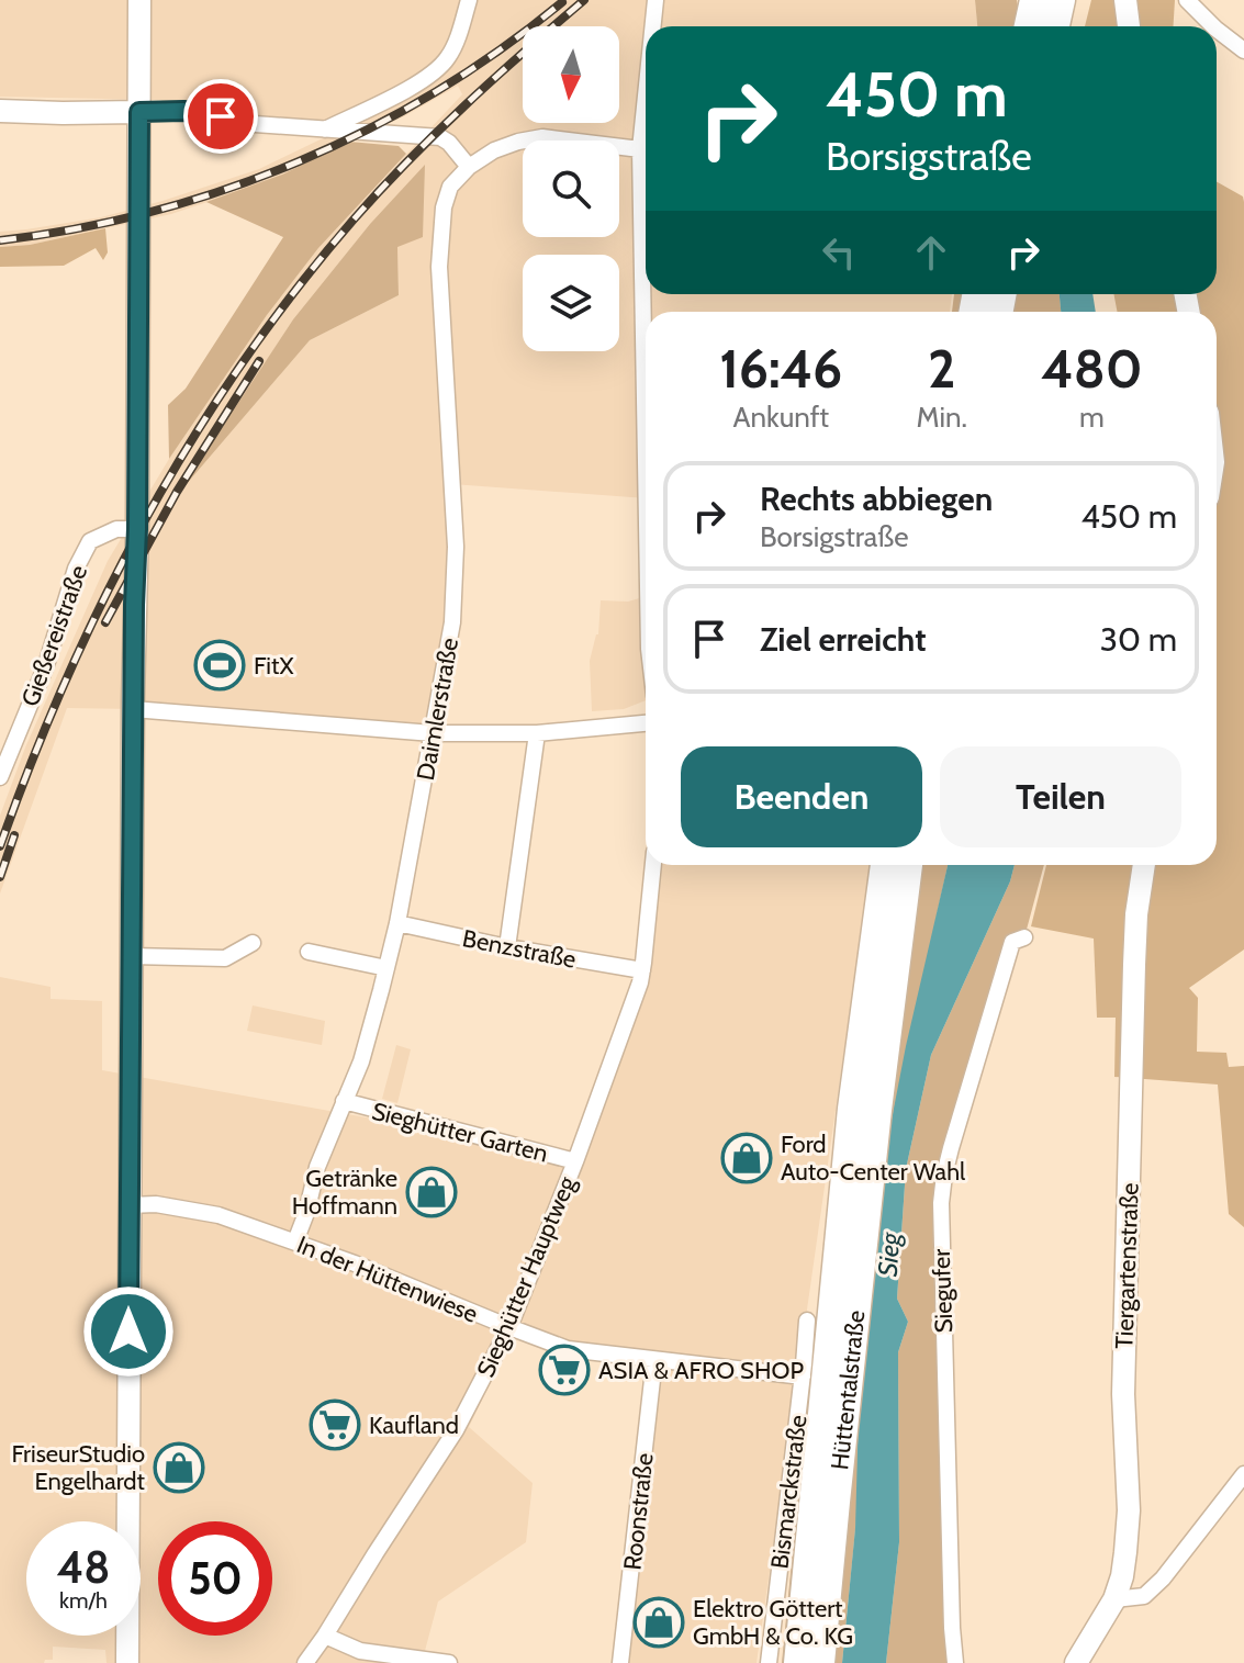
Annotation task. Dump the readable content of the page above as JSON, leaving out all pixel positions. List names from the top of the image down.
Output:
{
  "streets": {
    "highway": ["Hüttentalstraße"],
    "main road": ["Tiergartenstraße"],
    "street": [
      "Gießereistraße",
      "Daimlerstraße",
      "Benzstraße",
      "Sieghütter Garten",
      "Sieghütter Hauptweg",
      "In der Hüttenwiese",
      "Siegufer",
      "Bismarckstraße",
      "Roonstraße"
    ]
  },
  "crossings": [
    ["Daimlerstraße", "Benzstraße"],
    ["Daimlerstraße", "Sieghütter Garten"],
    ["Daimlerstraße", "In der Hüttenwiese"],
    ["Benzstraße", "Sieghütter Hauptweg"],
    ["Sieghütter Garten", "Sieghütter Hauptweg"],
    ["Sieghütter Hauptweg", "In der Hüttenwiese"],
    ["In der Hüttenwiese", "Bismarckstraße"],
    ["In der Hüttenwiese", "Roonstraße"]
  ],
  "water": ["Sieg"],
  "places": {
    "sports": ["FitX"],
    "shop": [
      "Ford Auto-Center Wahl",
      "Getränke Hoffmann",
      "FriseurStudio Engelhardt",
      "Elektro Göttert GmbH & Co. KG"
    ],
    "supermarket": ["ASIA & AFRO SHOP", "Kaufland"]
  },
  "north": "bottom",
  "page": {
    "turn": ["450 m", "Borsigstraße"],
    "eta": [
      "16:46",
      "Ankunft",
      "2",
      "Min.",
      "480",
      "m"
    ],
    "list": [
      {
        "name": "Rechts abbiegen",
        "note": "Borsigstraße",
        "value": "450 m"
      },
      {
        "name": "Ziel erreicht",
        "value": "30 m"
      }
    ],
    "buttons": ["Beenden", "Teilen"],
    "speed": "48 km/h",
    "limit": "50"
  }
}
